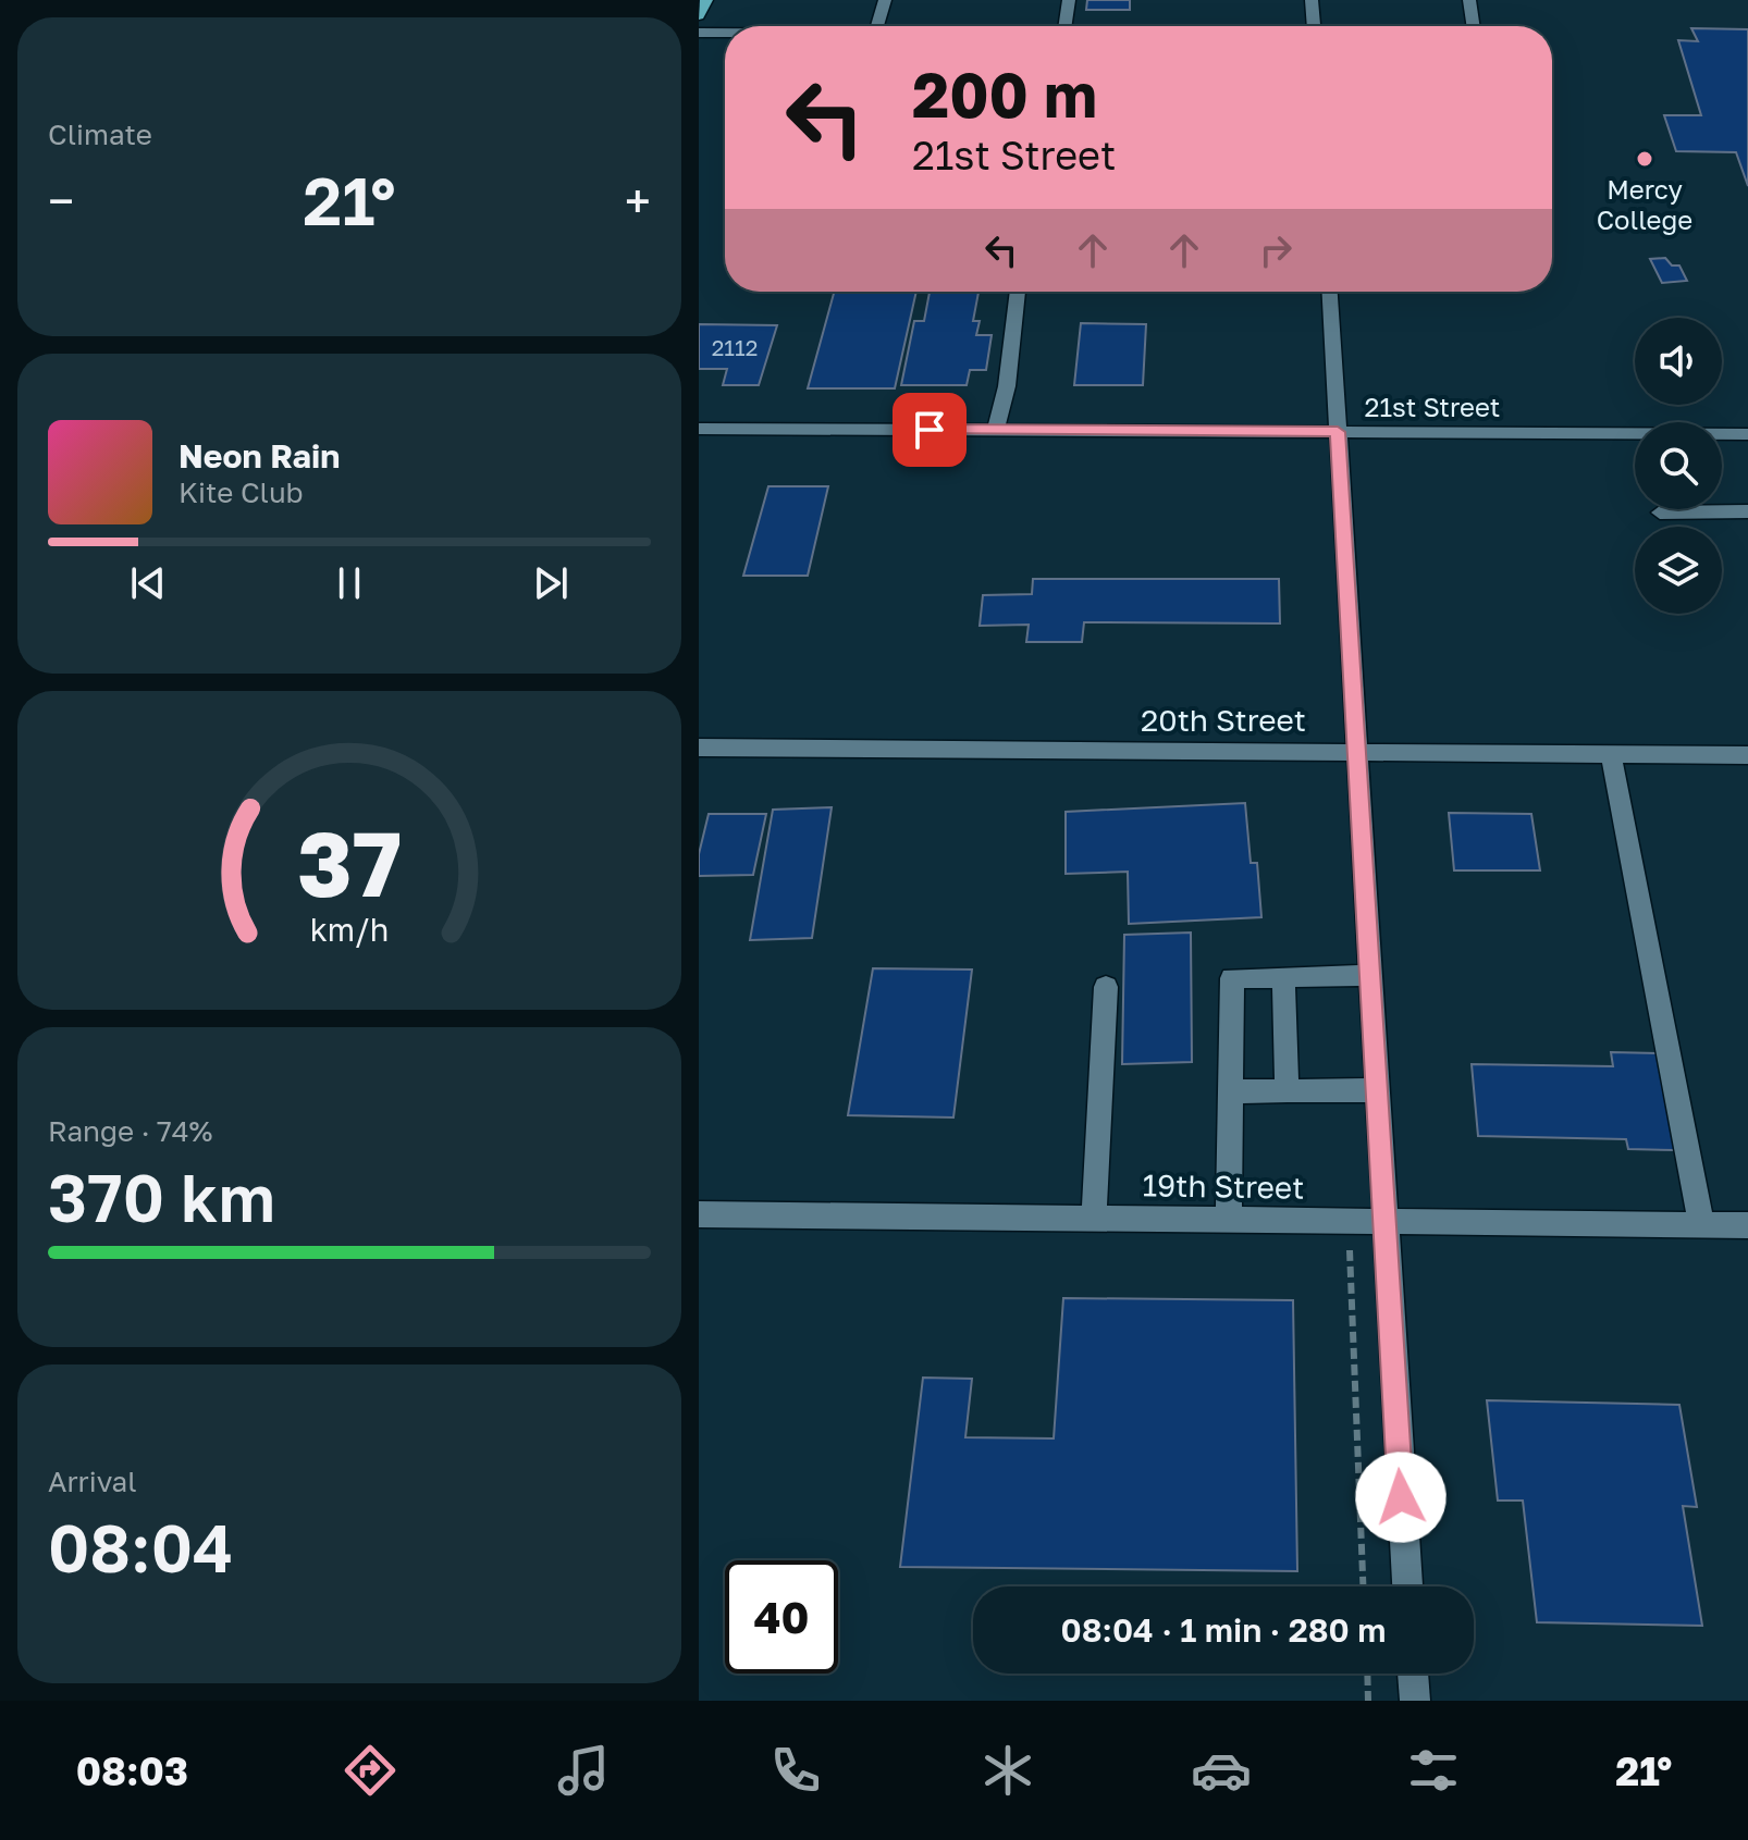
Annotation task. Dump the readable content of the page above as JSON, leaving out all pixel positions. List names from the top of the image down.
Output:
{
  "streets": {
    "street": ["21st Street", "20th Street", "19th Street"]
  },
  "places": ["Mercy College"],
  "house_numbers": ["2112"],
  "page": {
    "tile": [
      "Climate",
      ["Range · 74%", "370 km"],
      ["Arrival", "08:04"]
    ],
    "turn": ["200 m", "21st Street"],
    "heat": ["−", "21°", "+"],
    "song": ["Neon Rain", "Kite Club"],
    "limit": "40",
    "trip": "08:04 · 1 min · 280 m",
    "tabs": ["08:03", "21°"],
    "gauge": ["37", "km/h"]
  }
}
